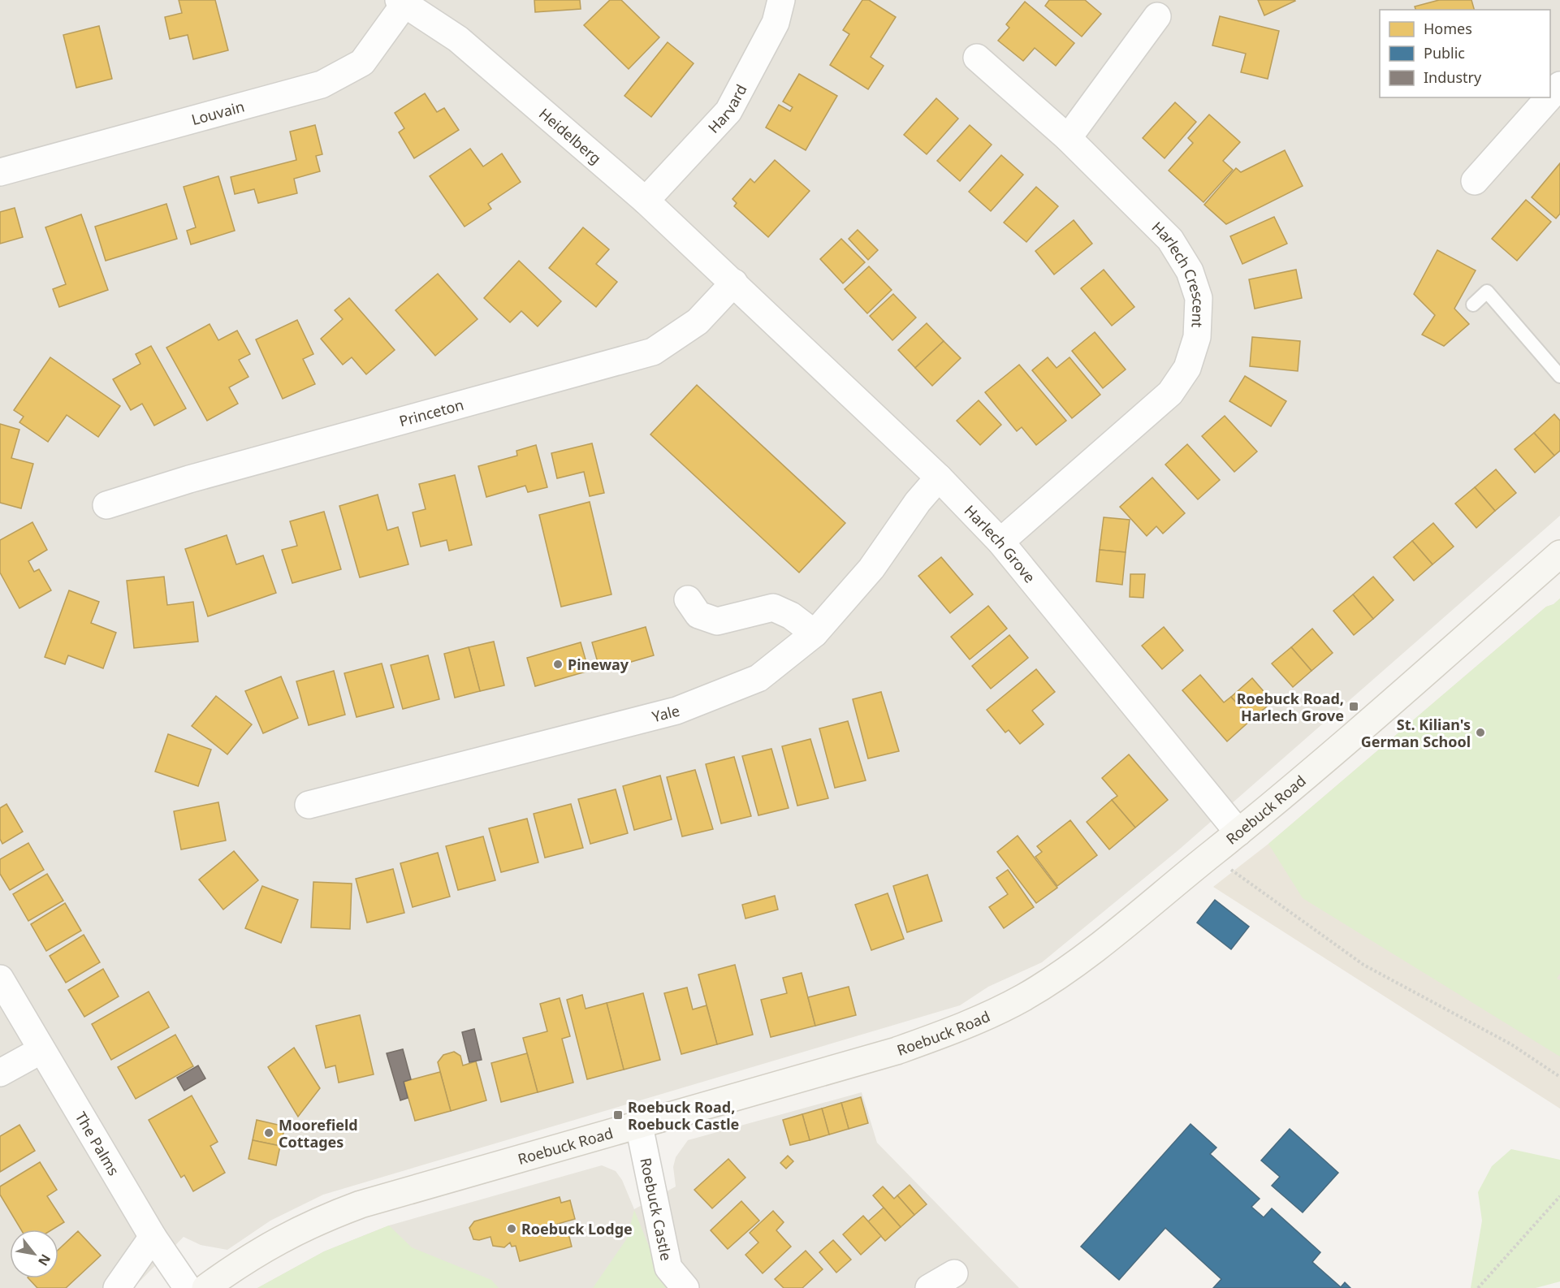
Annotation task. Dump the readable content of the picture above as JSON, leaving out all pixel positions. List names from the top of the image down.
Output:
{
  "streets": {
    "street": [
      "Harvard",
      "Louvain",
      "Heidelberg",
      "Harlech Crescent",
      "Princeton",
      "Harlech Grove",
      "Yale",
      "Roebuck Road",
      "The Palms",
      "Roebuck Castle"
    ]
  },
  "crossings": [
    ["Harvard", "Heidelberg"],
    ["Louvain", "Heidelberg"],
    ["Heidelberg", "Princeton"],
    ["Heidelberg", "Harlech Grove"],
    ["Harlech Crescent", "Harlech Grove"],
    ["Princeton", "Harlech Grove"],
    ["Harlech Grove", "Yale"],
    ["Harlech Grove", "Roebuck Road"],
    ["Roebuck Road", "Roebuck Castle"]
  ],
  "places": {
    "other": [
      "Pineway",
      "St. Kilian's German School",
      "Moorefield Cottages",
      "Roebuck Lodge"
    ],
    "transit": ["Roebuck Road, Harlech Grove", "Roebuck Road, Roebuck Castle"]
  },
  "legend": ["Homes", "Public", "Industry"],
  "north": "bottom right"
}
